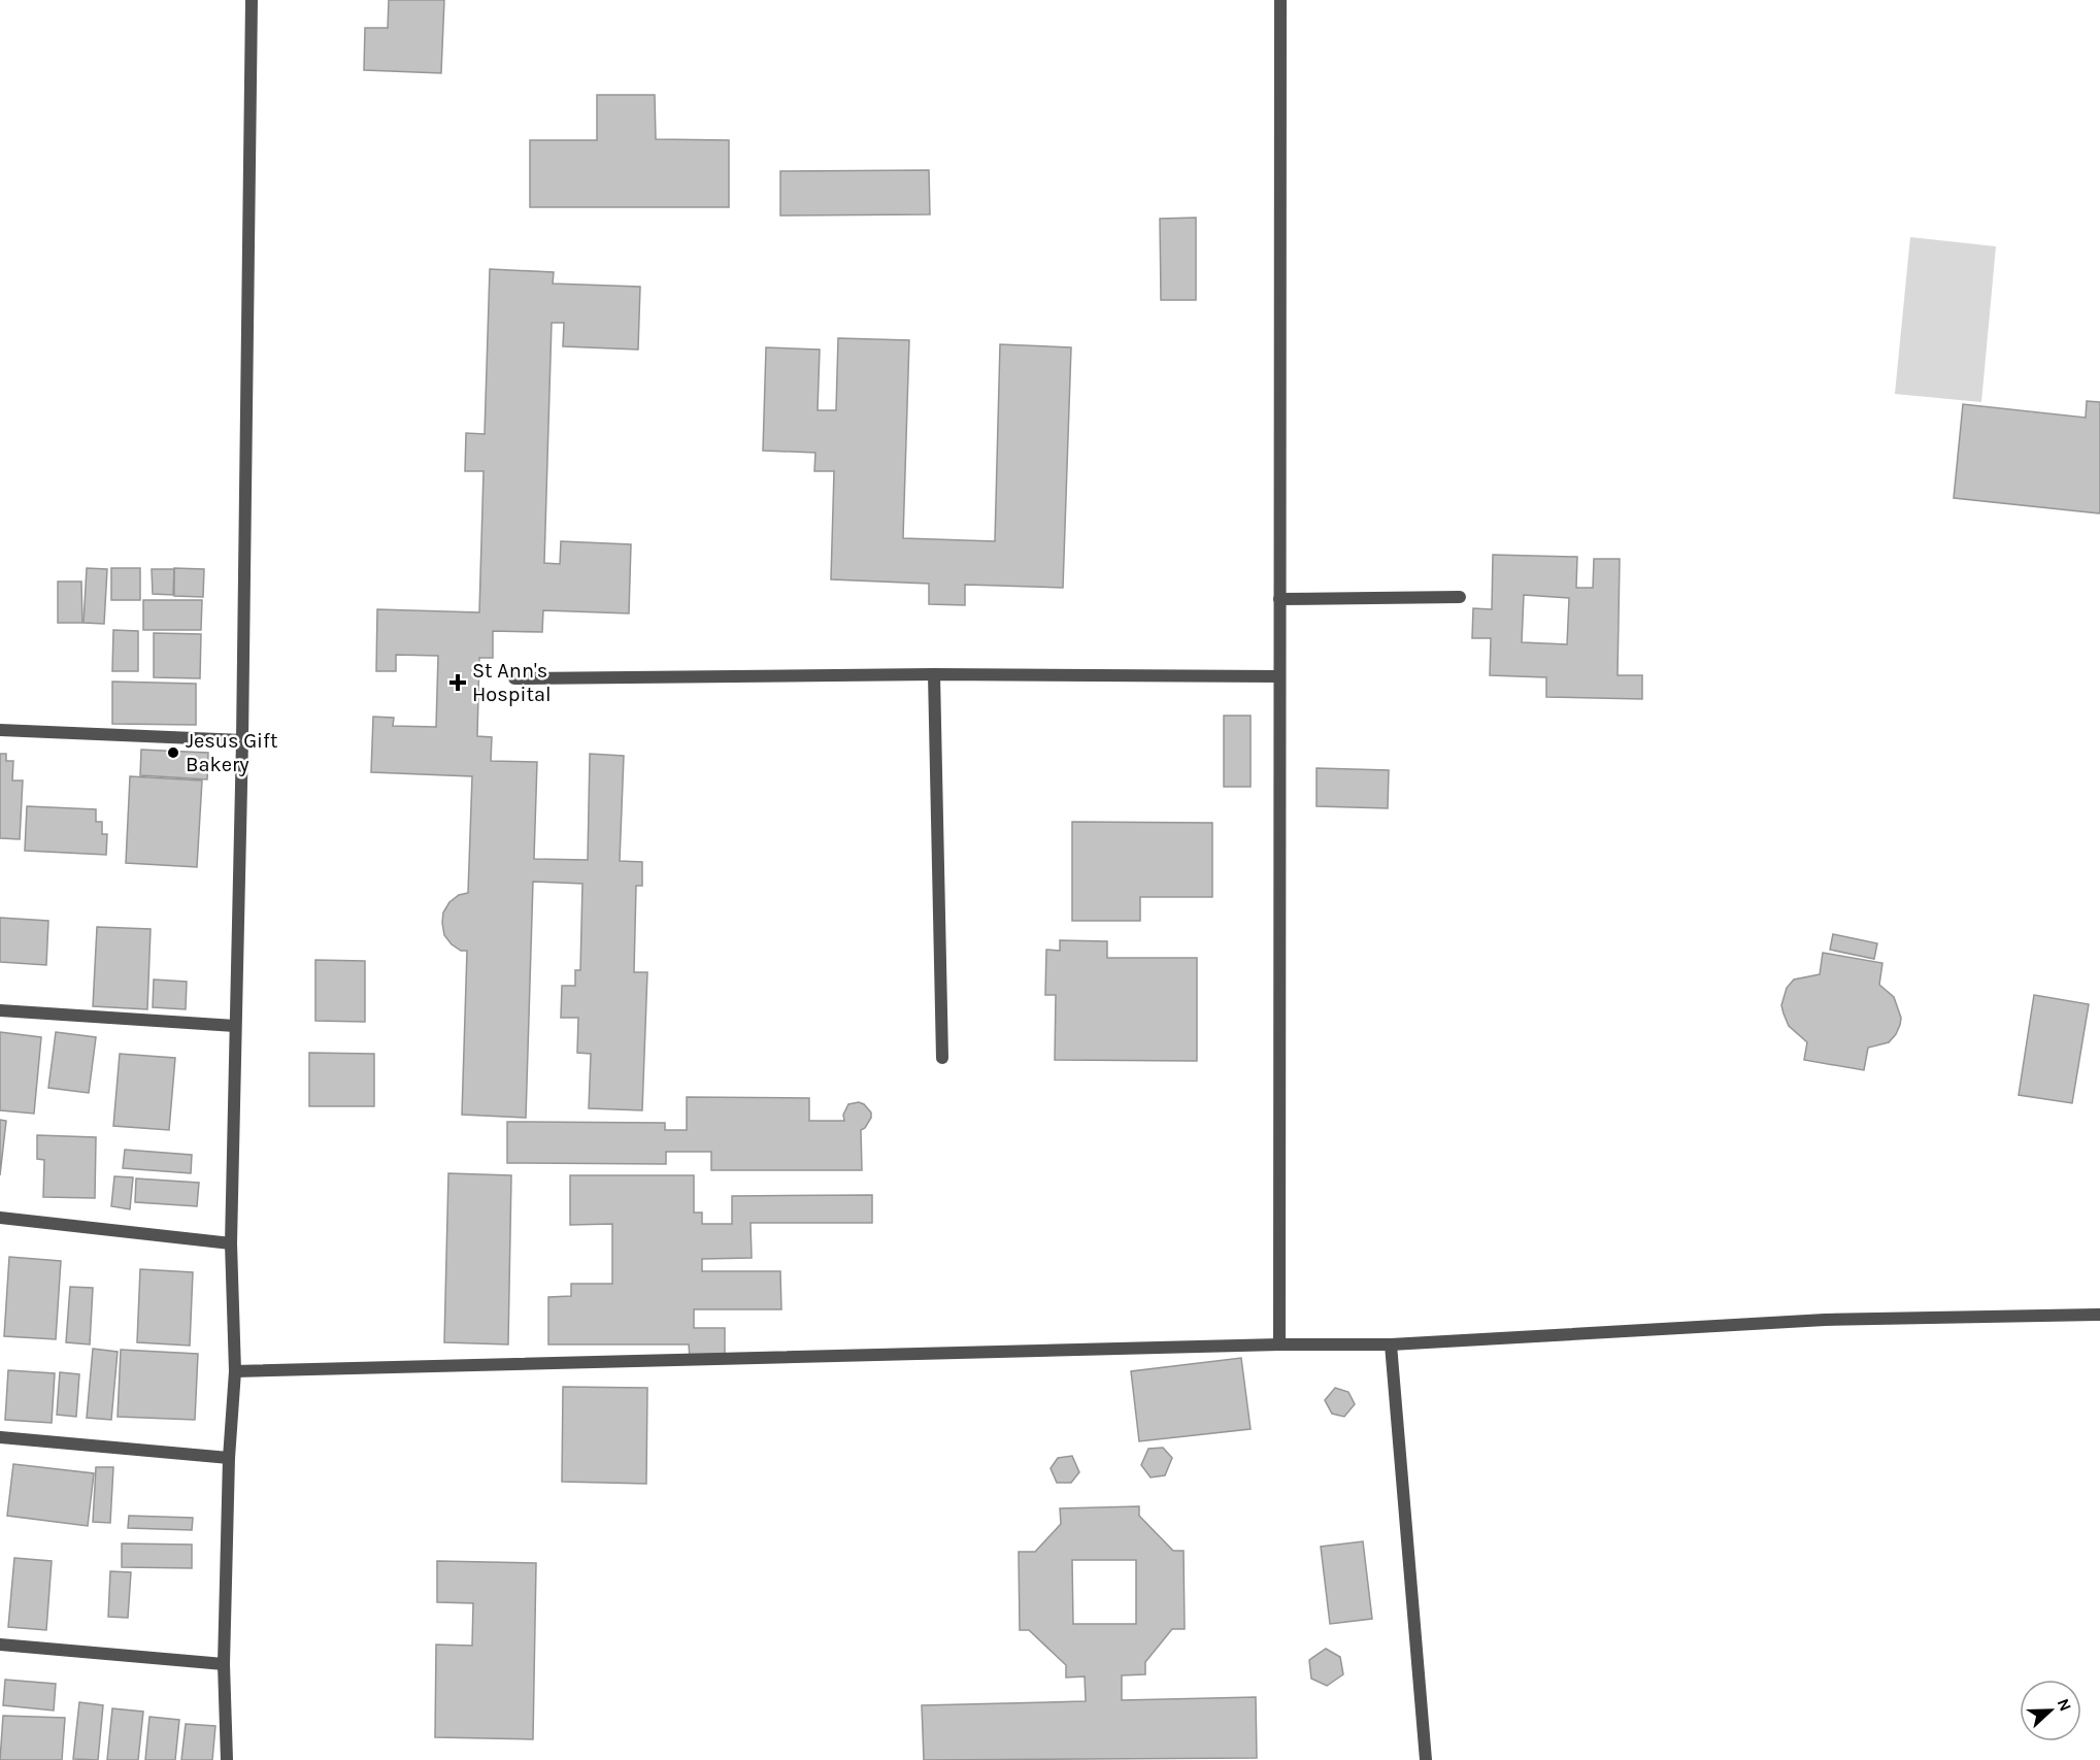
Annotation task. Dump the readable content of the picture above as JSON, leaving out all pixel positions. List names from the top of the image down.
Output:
{
  "places": {
    "health": ["St Ann's Hospital"],
    "other": ["Jesus Gift Bakery"]
  },
  "north": "right"
}
